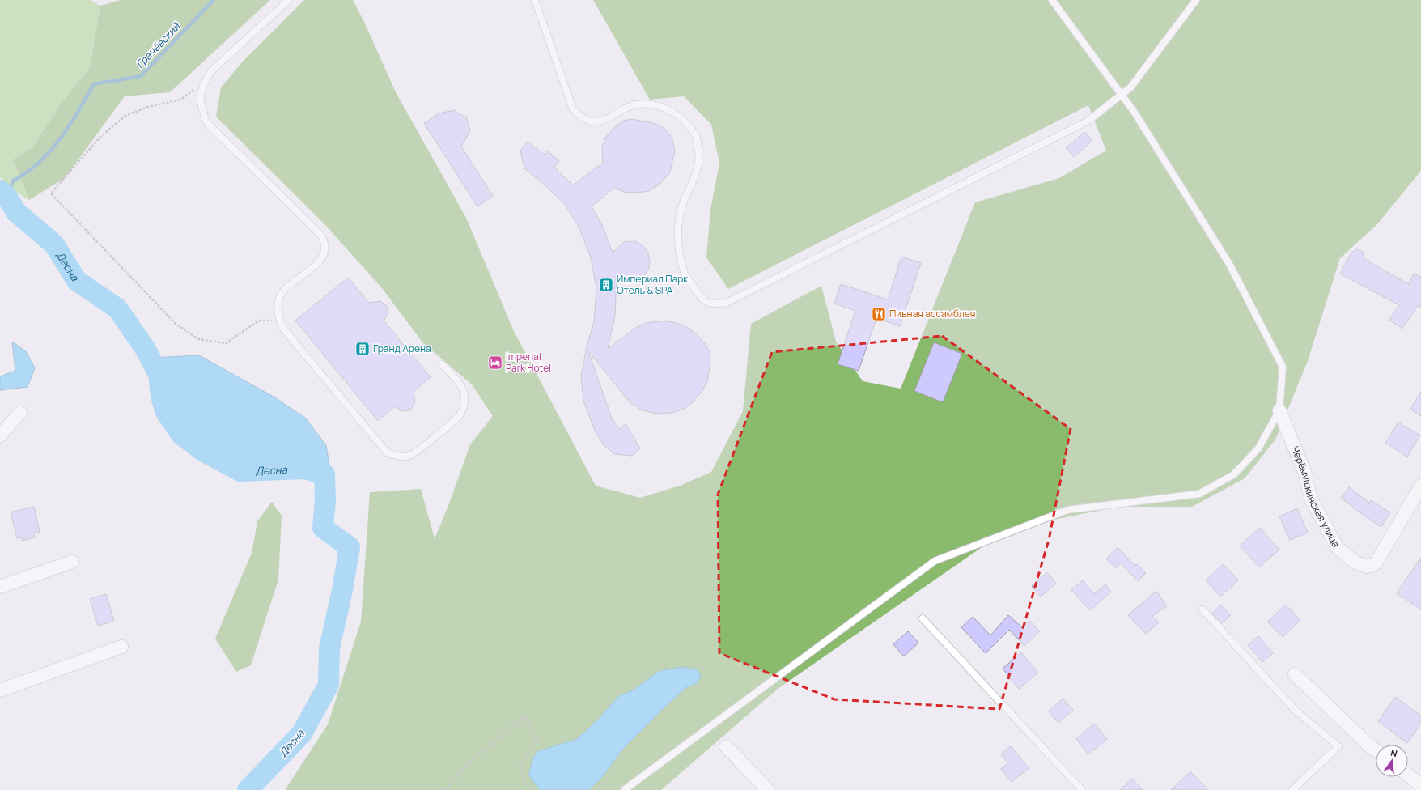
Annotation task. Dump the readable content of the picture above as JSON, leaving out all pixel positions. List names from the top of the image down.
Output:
{
  "streets": {
    "street": ["Черёмушкинская улица"]
  },
  "water": ["Грачёвский", "Десна"],
  "places": {
    "building": ["Империал Парк Отель & SPA", "Гранд Арена"],
    "restaurant": ["Пивная ассамблея"],
    "hotel": ["Imperial Park Hotel"]
  },
  "north": "top"
}
